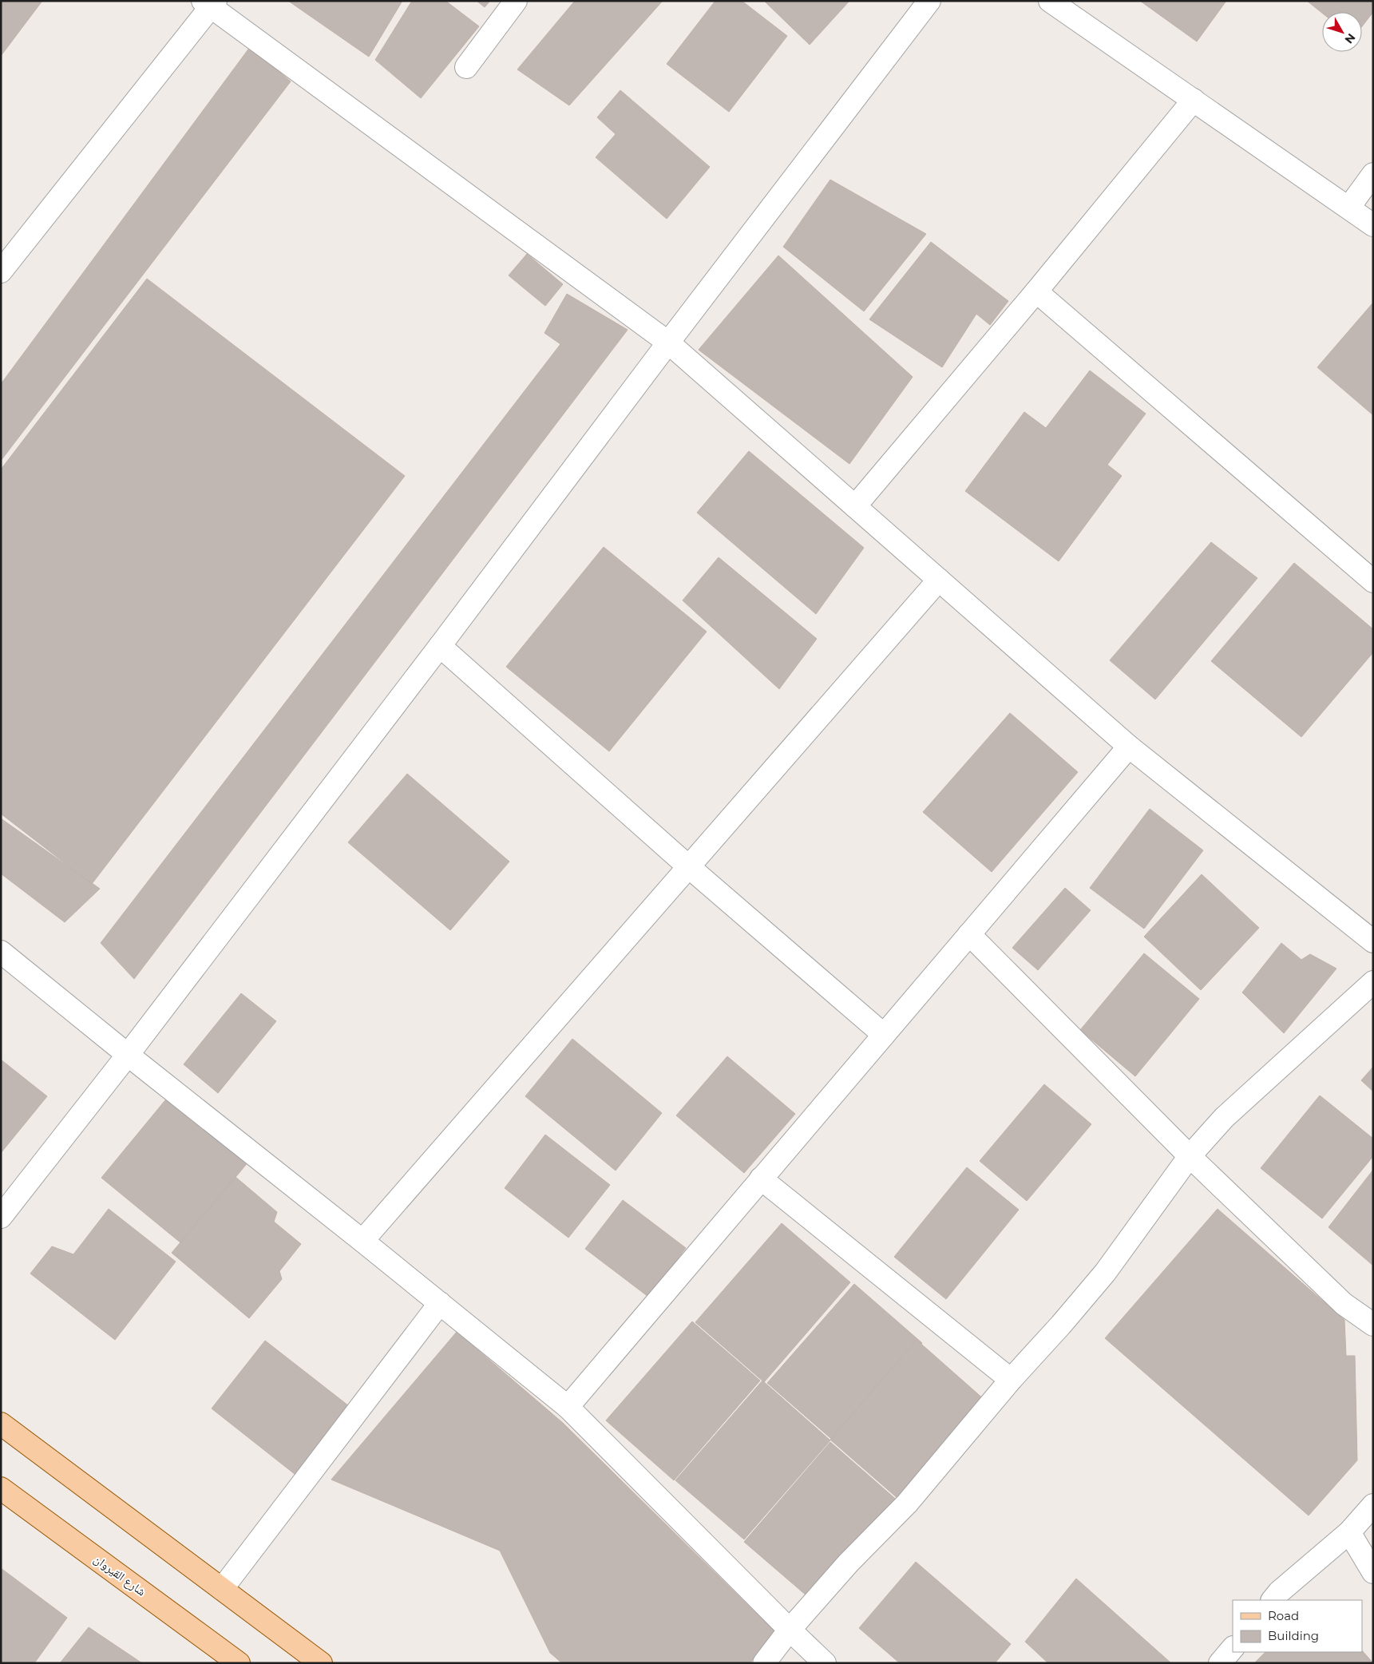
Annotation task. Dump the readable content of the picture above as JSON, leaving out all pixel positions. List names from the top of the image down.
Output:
{
  "streets": {
    "main road": ["شارع القيروان"]
  },
  "legend": ["Road", "Building"],
  "north": "bottom right"
}
